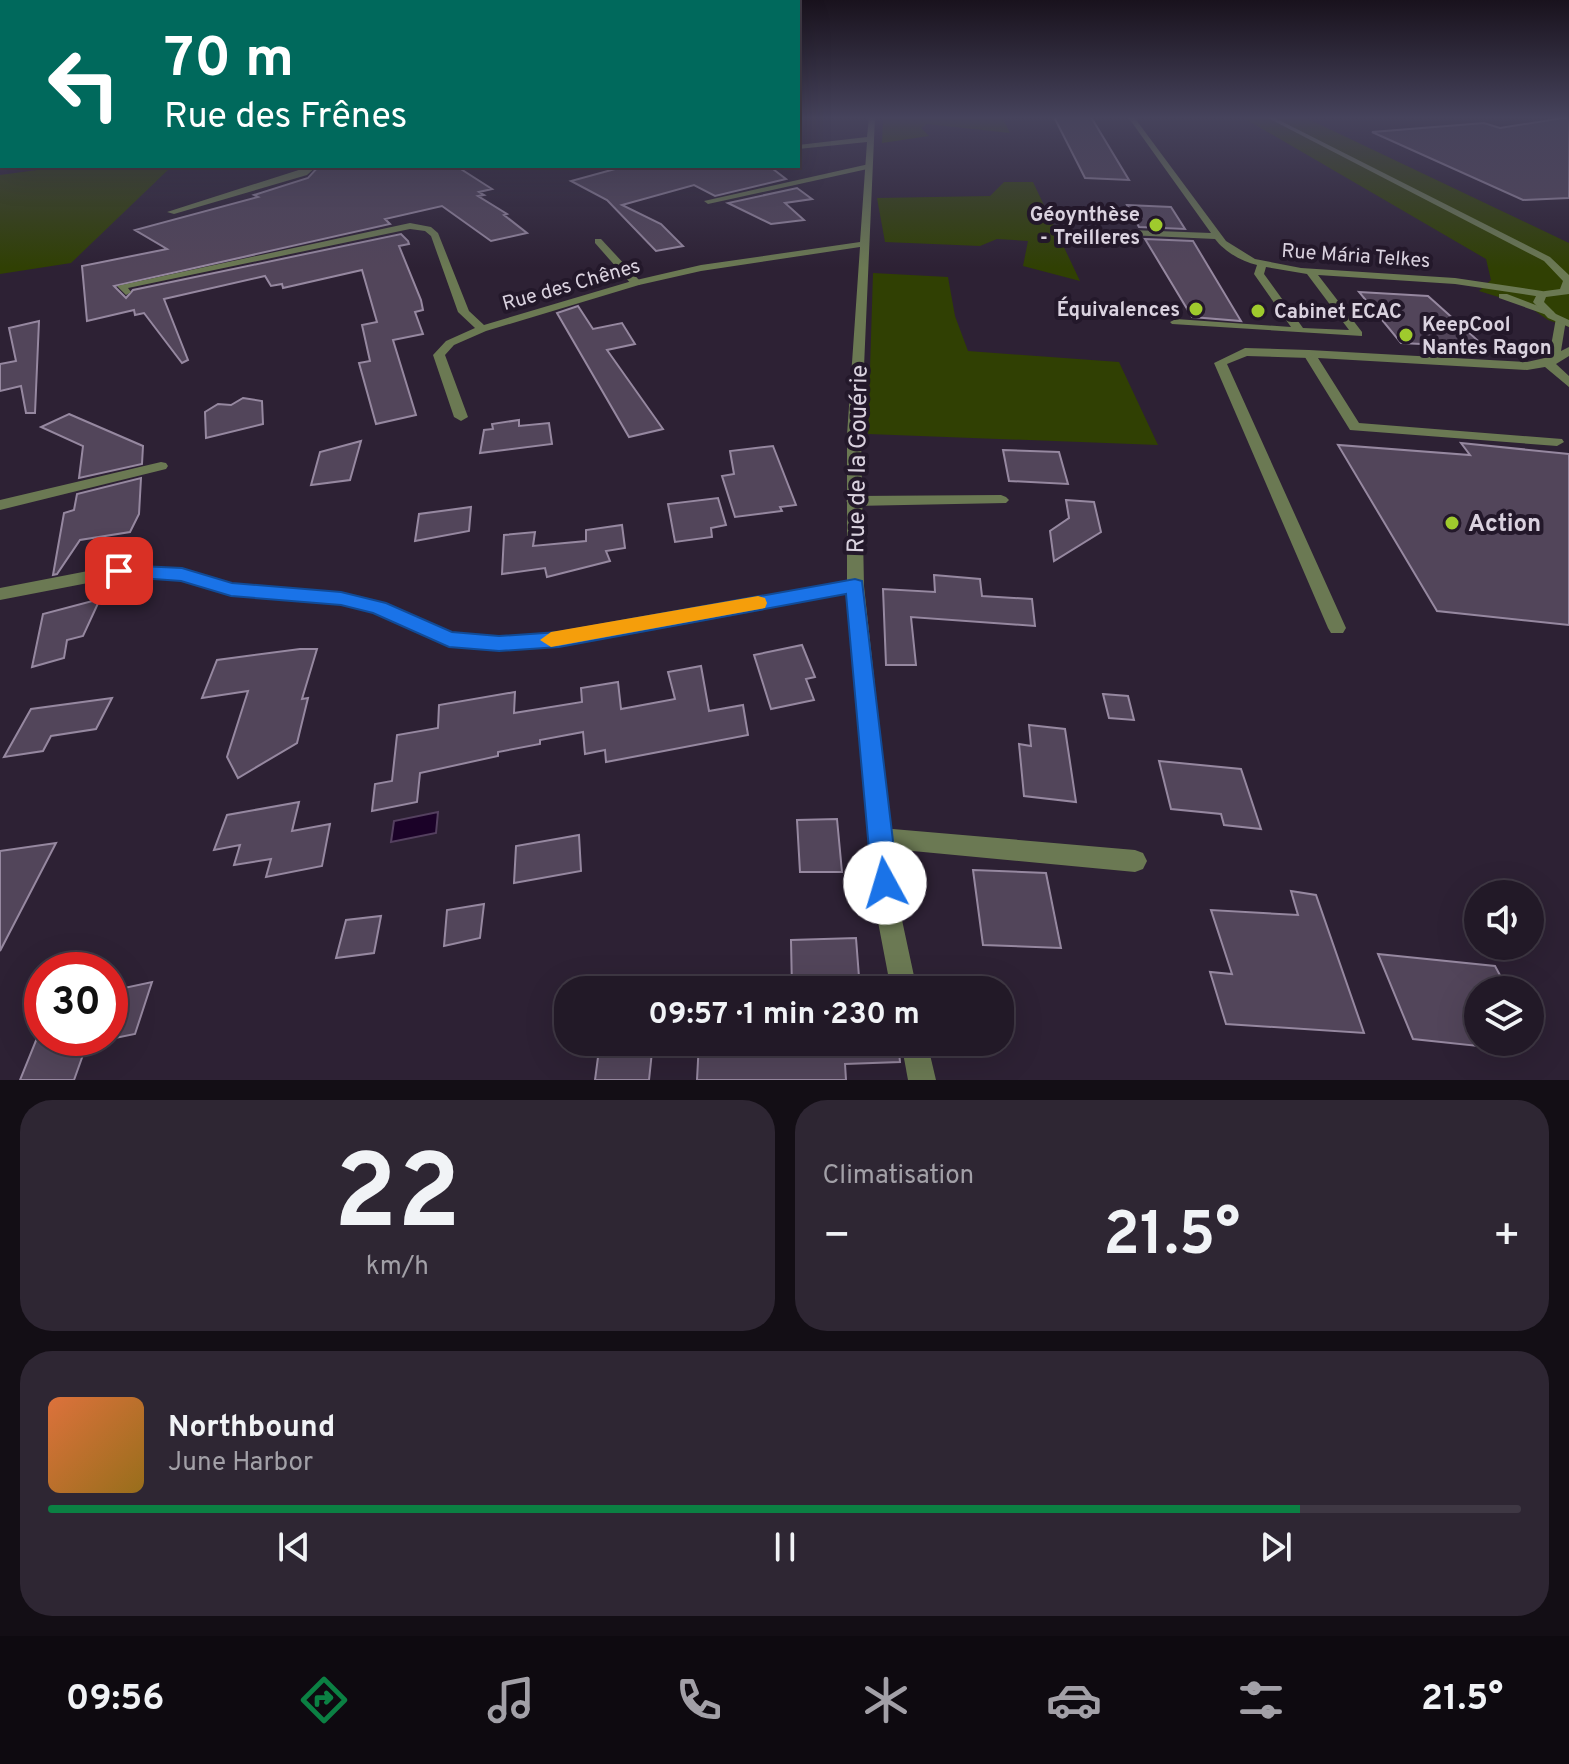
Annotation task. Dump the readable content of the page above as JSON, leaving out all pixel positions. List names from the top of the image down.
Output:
{
  "streets": {
    "street": ["Rue Mária Telkes", "Rue des Chênes", "Rue de la Gouérie"]
  },
  "crossings": [
    ["Rue des Chênes", "Rue de la Gouérie"]
  ],
  "places": [
    "Géoynthèse - Treilleres",
    "Équivalences",
    "Cabinet ECAC",
    "KeepCool Nantes Ragon",
    "Action"
  ],
  "page": {
    "turn": ["70 m", "Rue des Frênes"],
    "limit": "30",
    "trip": "09:57 · 1 min · 230 m",
    "tile": [
      ["22", "km/h"],
      "Climatisation"
    ],
    "heat": ["−", "21.5°", "+"],
    "song": ["Northbound", "June Harbor"],
    "tabs": ["09:56", "21.5°"]
  }
}
